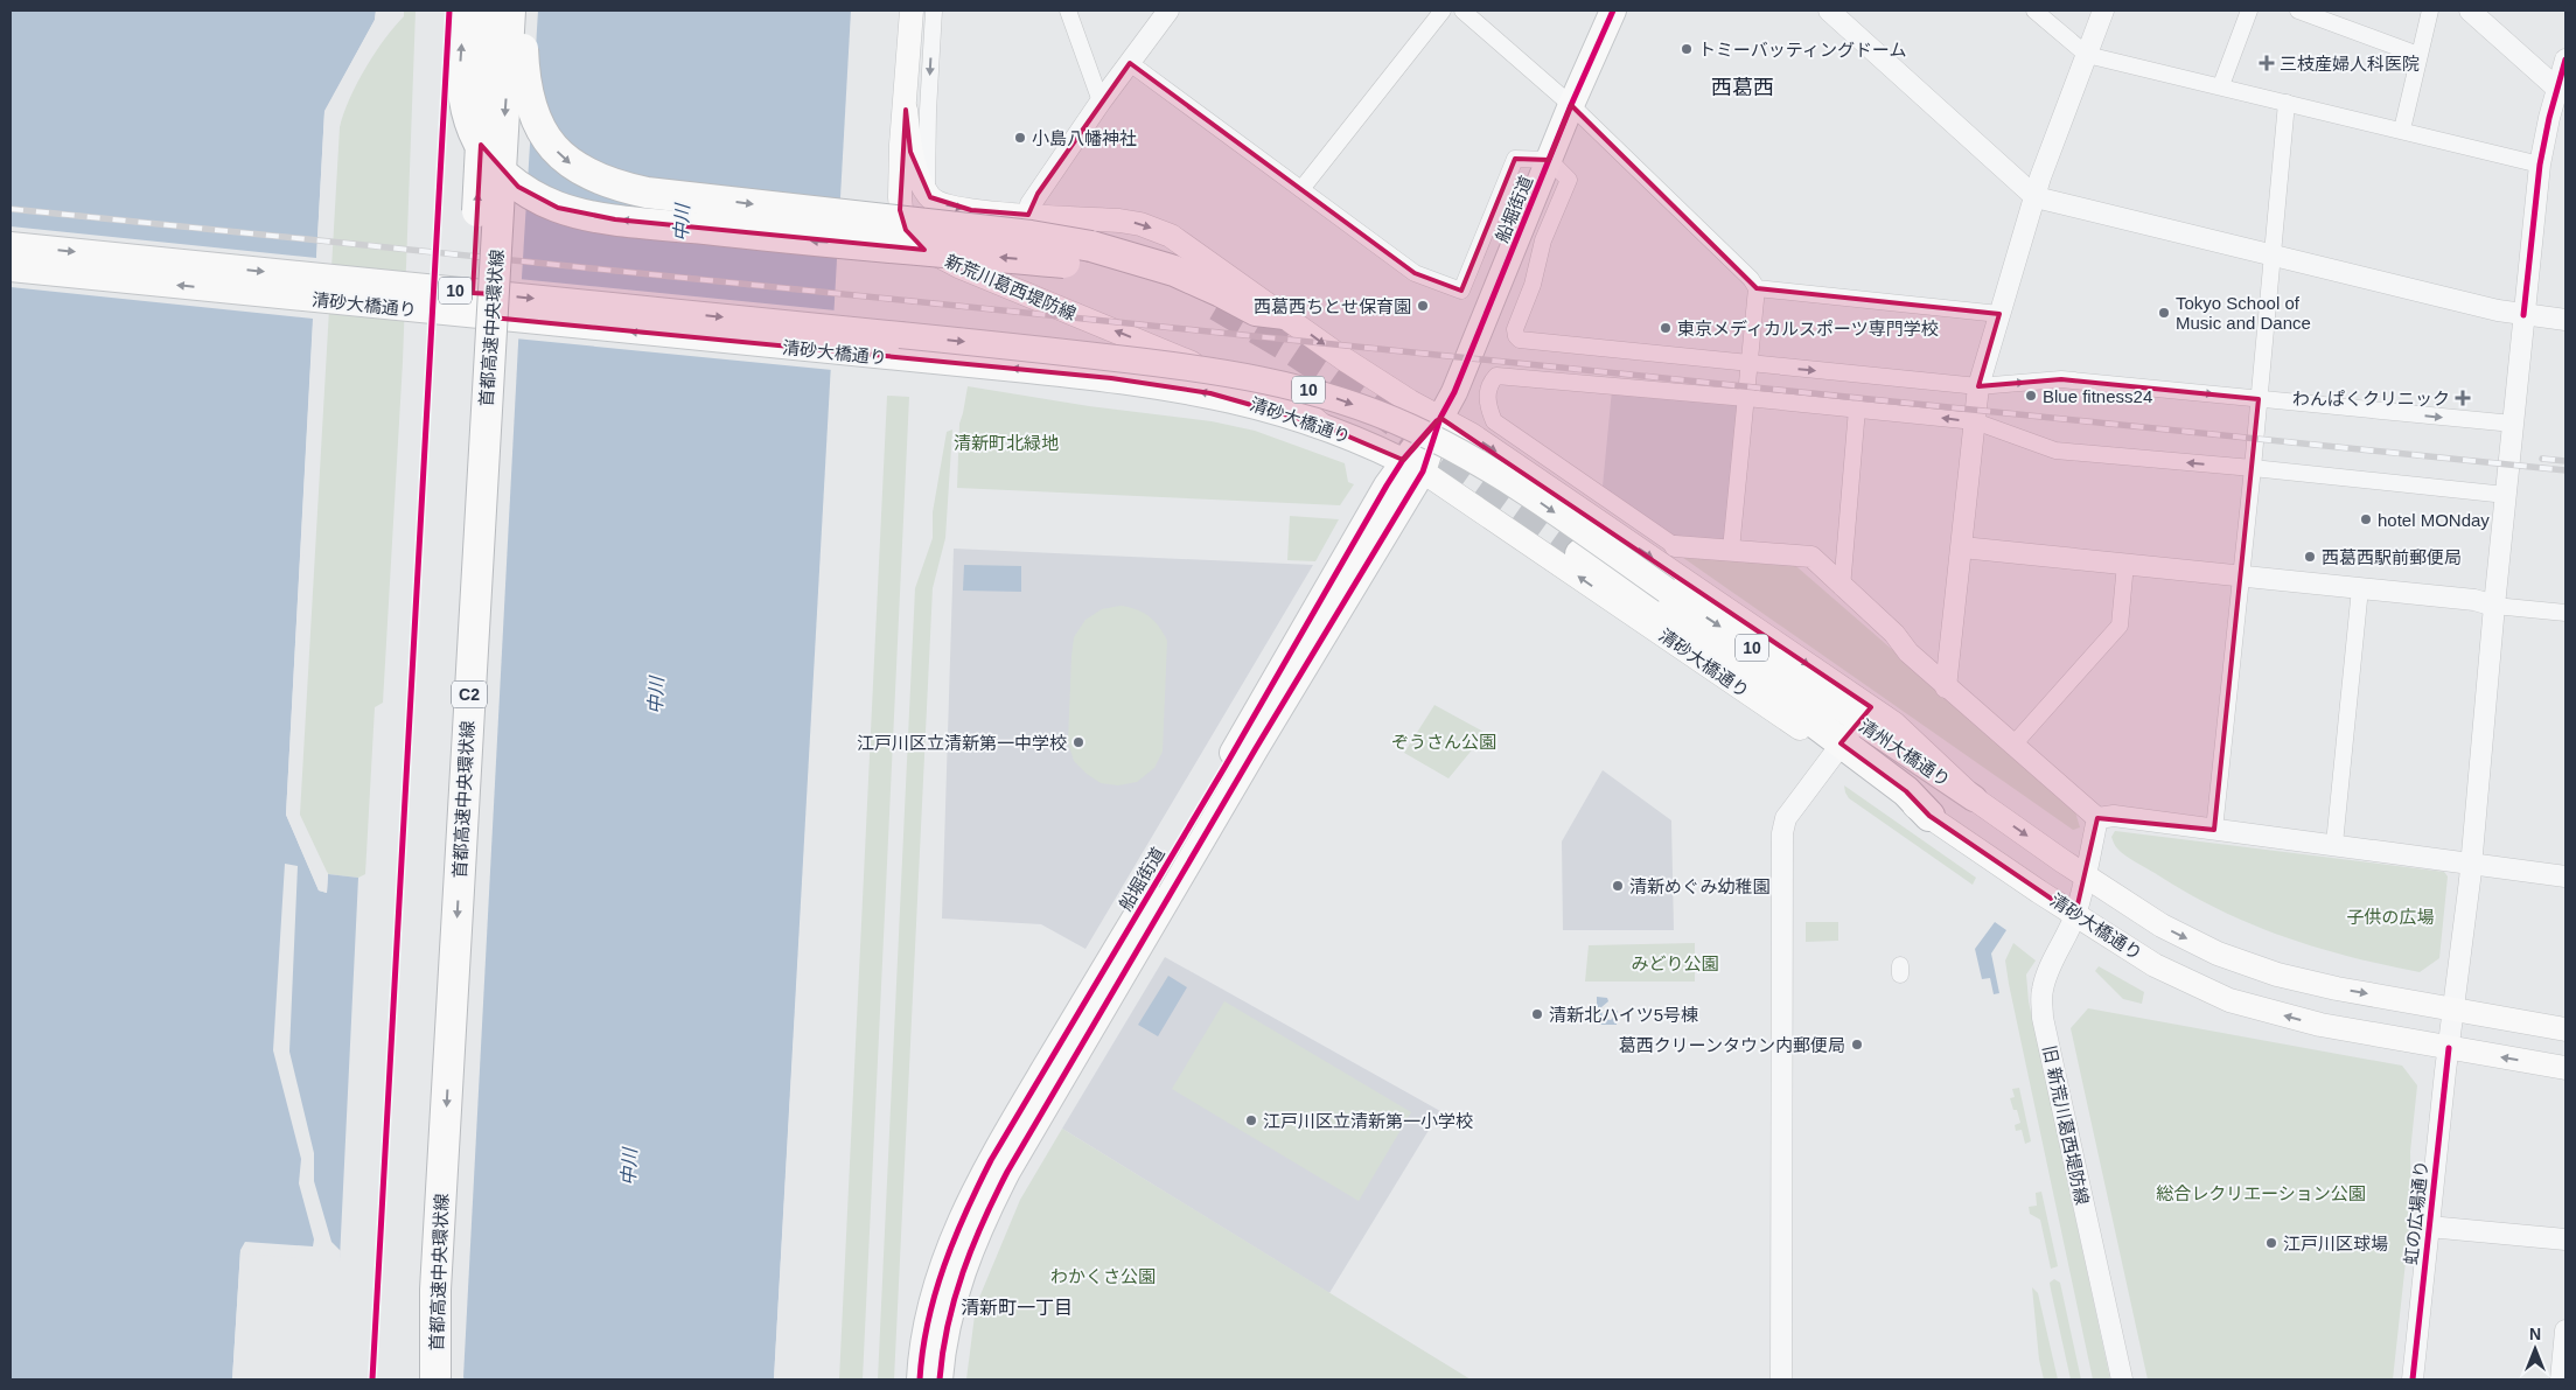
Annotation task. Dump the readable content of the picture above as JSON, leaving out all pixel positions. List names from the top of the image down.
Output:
{
  "streets": {
    "highway": ["首都高速中央環状線", "C2"],
    "main road": [
      "船堀街道",
      "新荒川葛西堤防線",
      "10",
      "清砂大橋通り",
      "清州大橋通り"
    ],
    "street": ["旧 新荒川葛西堤防線", "虹の広場通り"]
  },
  "crossings": [
    ["船堀街道", "清砂大橋通り"],
    ["新荒川葛西堤防線", "清砂大橋通り"],
    ["清砂大橋通り", "清州大橋通り"],
    ["清砂大橋通り", "旧 新荒川葛西堤防線"],
    ["清砂大橋通り", "虹の広場通り"]
  ],
  "one_way": ["新荒川葛西堤防線"],
  "districts": ["西葛西", "清新町一丁目"],
  "water": ["中川"],
  "parks": [
    "清新町北緑地",
    "ぞうさん公園",
    "子供の広場",
    "みどり公園",
    "総合レクリエーション公園",
    "わかくさ公園"
  ],
  "places": {
    "other": [
      "トミーバッティングドーム",
      "小島八幡神社",
      "西葛西ちとせ保育園",
      "Tokyo School of Music and Dance",
      "東京メディカルスポーツ専門学校",
      "Blue fitness24",
      "hotel MONday",
      "西葛西駅前郵便局",
      "江戸川区立清新第一中学校",
      "清新めぐみ幼稚園",
      "清新北ハイツ5号棟",
      "葛西クリーンタウン内郵便局",
      "江戸川区立清新第一小学校",
      "江戸川区球場"
    ],
    "health": ["三枝産婦人科医院", "わんぱくクリニック"]
  },
  "north": "top"
}
